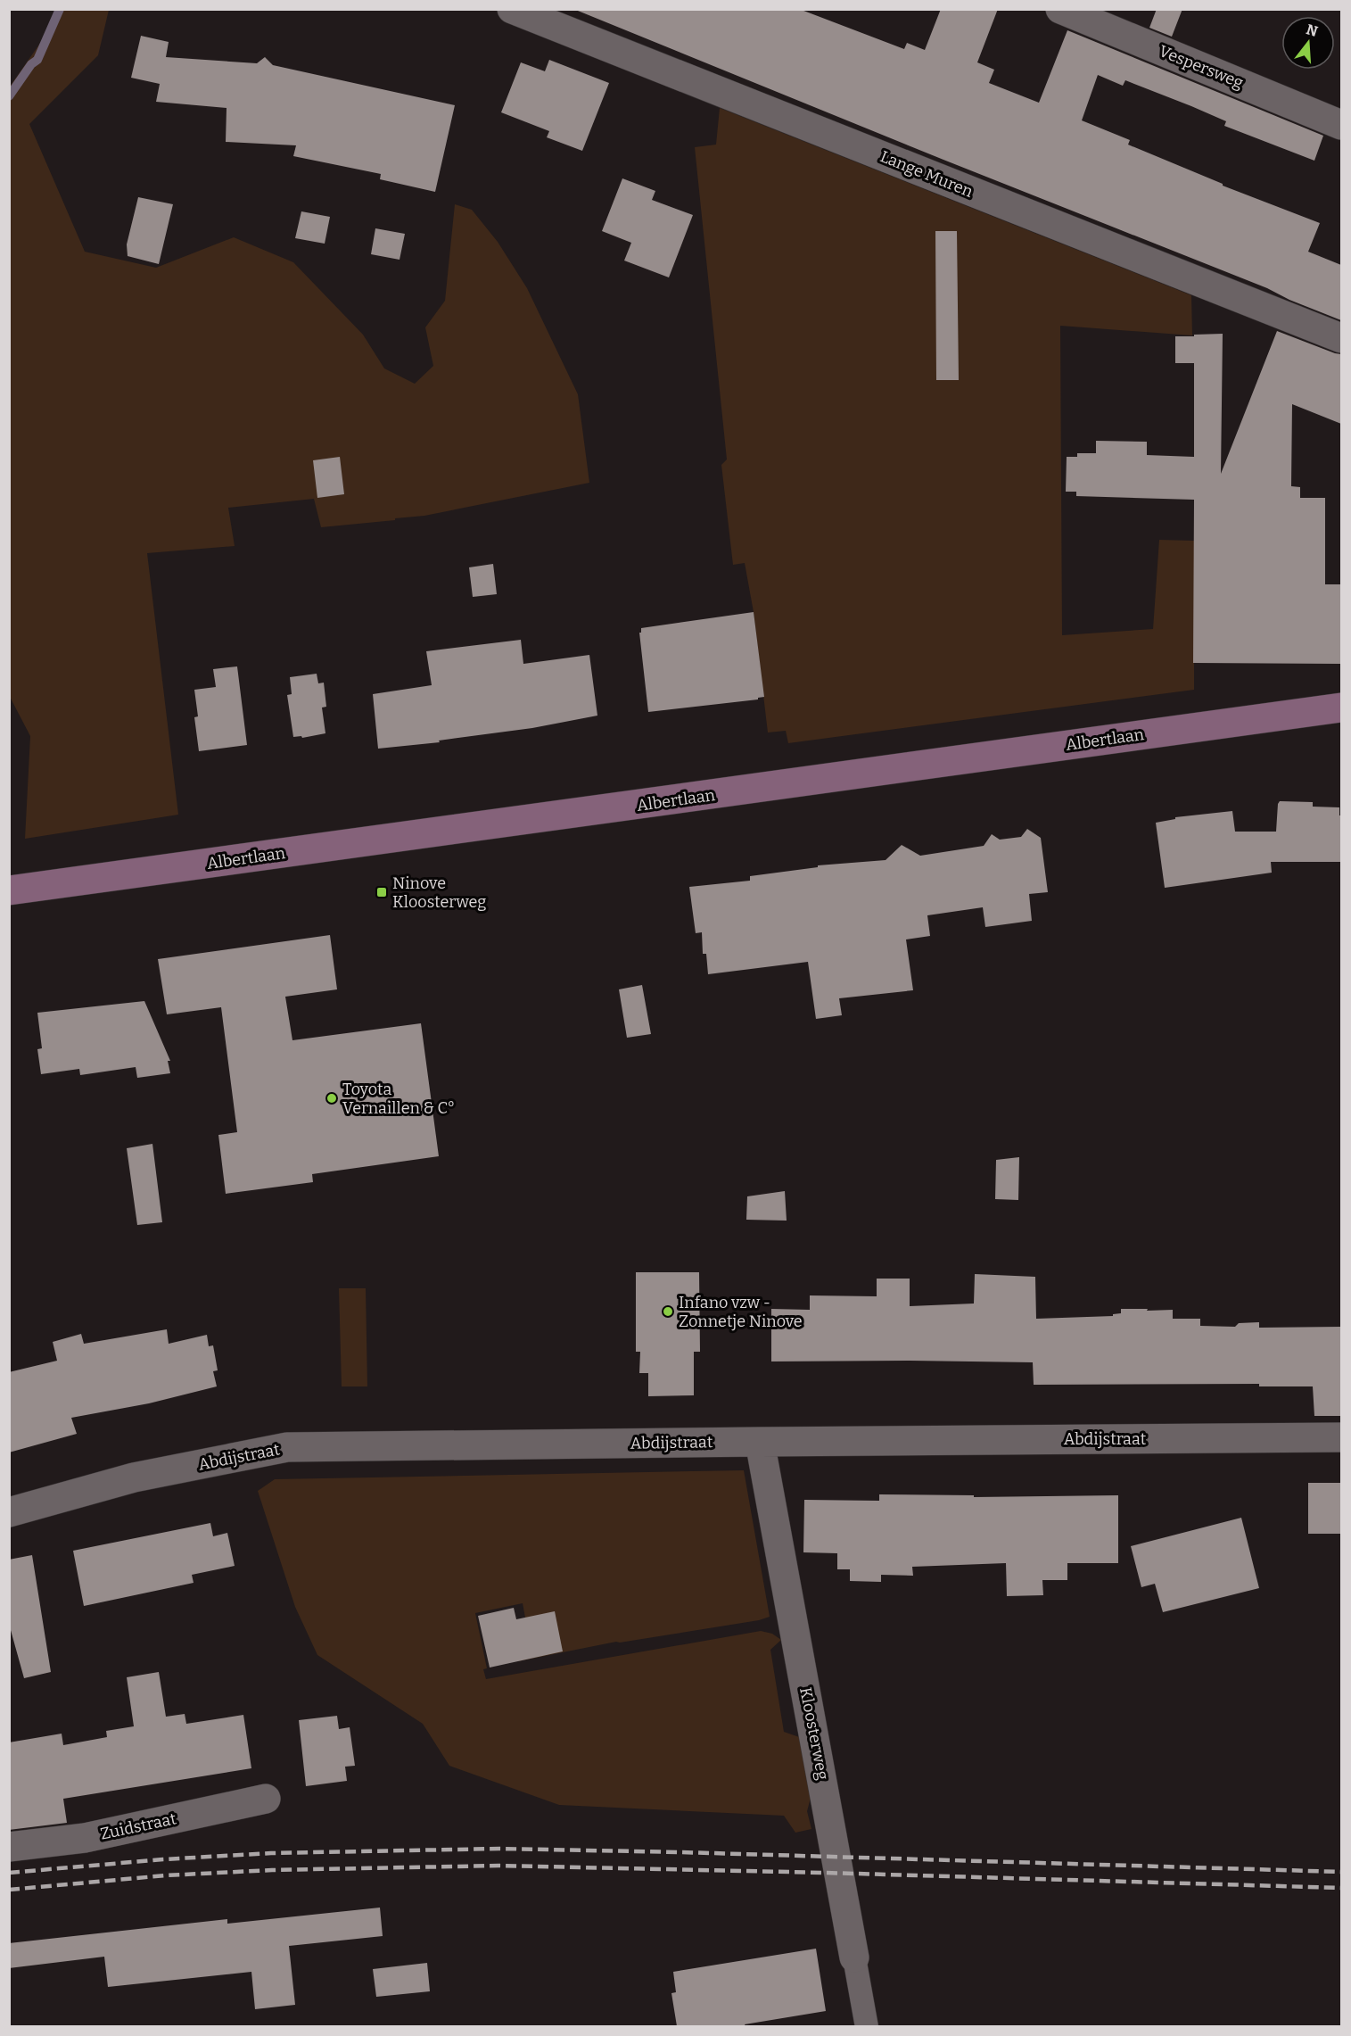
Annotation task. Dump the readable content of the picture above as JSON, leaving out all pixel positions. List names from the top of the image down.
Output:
{
  "streets": {
    "main road": ["Albertlaan"],
    "street": [
      "Vespersweg",
      "Lange Muren",
      "Abdijstraat",
      "Kloosterweg",
      "Zuidstraat"
    ]
  },
  "crossings": [
    ["Abdijstraat", "Kloosterweg"]
  ],
  "places": {
    "transit": ["Ninove Kloosterweg"],
    "other": ["Toyota Vernaillen & C°", "Infano vzw - Zonnetje Ninove"]
  },
  "north": "top"
}
